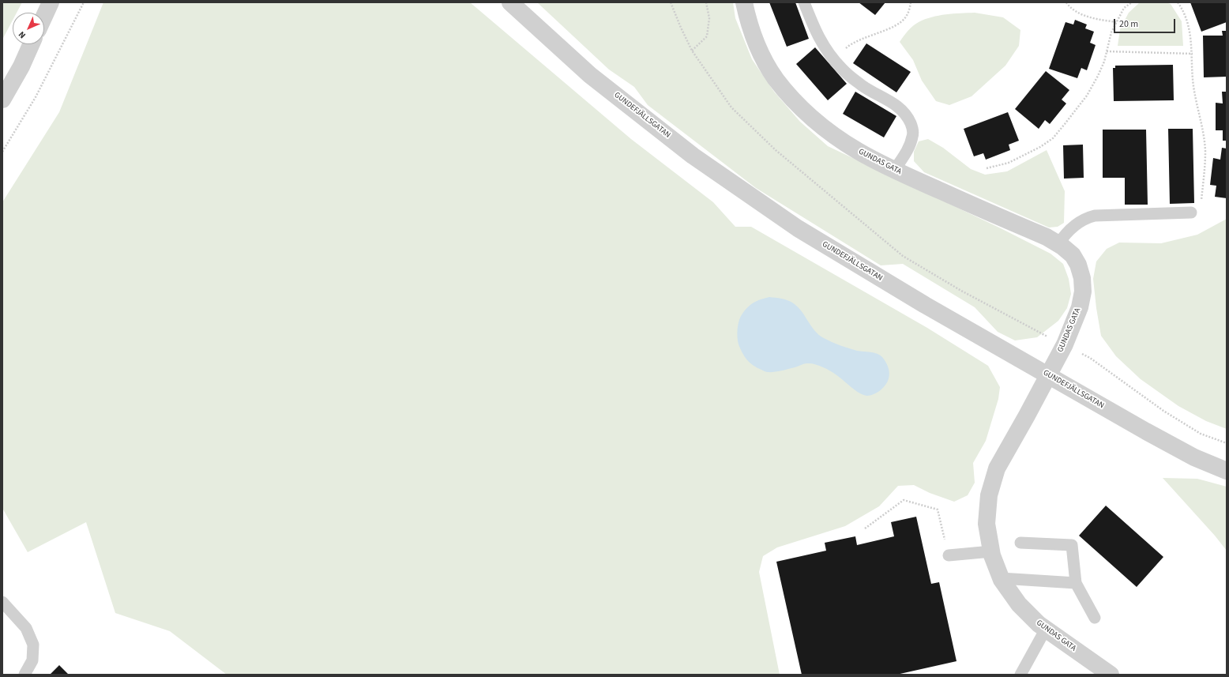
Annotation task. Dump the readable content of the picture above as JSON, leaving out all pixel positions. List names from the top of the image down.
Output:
{
  "streets": {
    "street": ["GUNDEFJÄLLSGATAN", "GUNDAS GATA"]
  },
  "crossings": [
    ["GUNDEFJÄLLSGATAN", "GUNDAS GATA"]
  ],
  "scale_bar": "20 m",
  "north": "bottom left"
}
